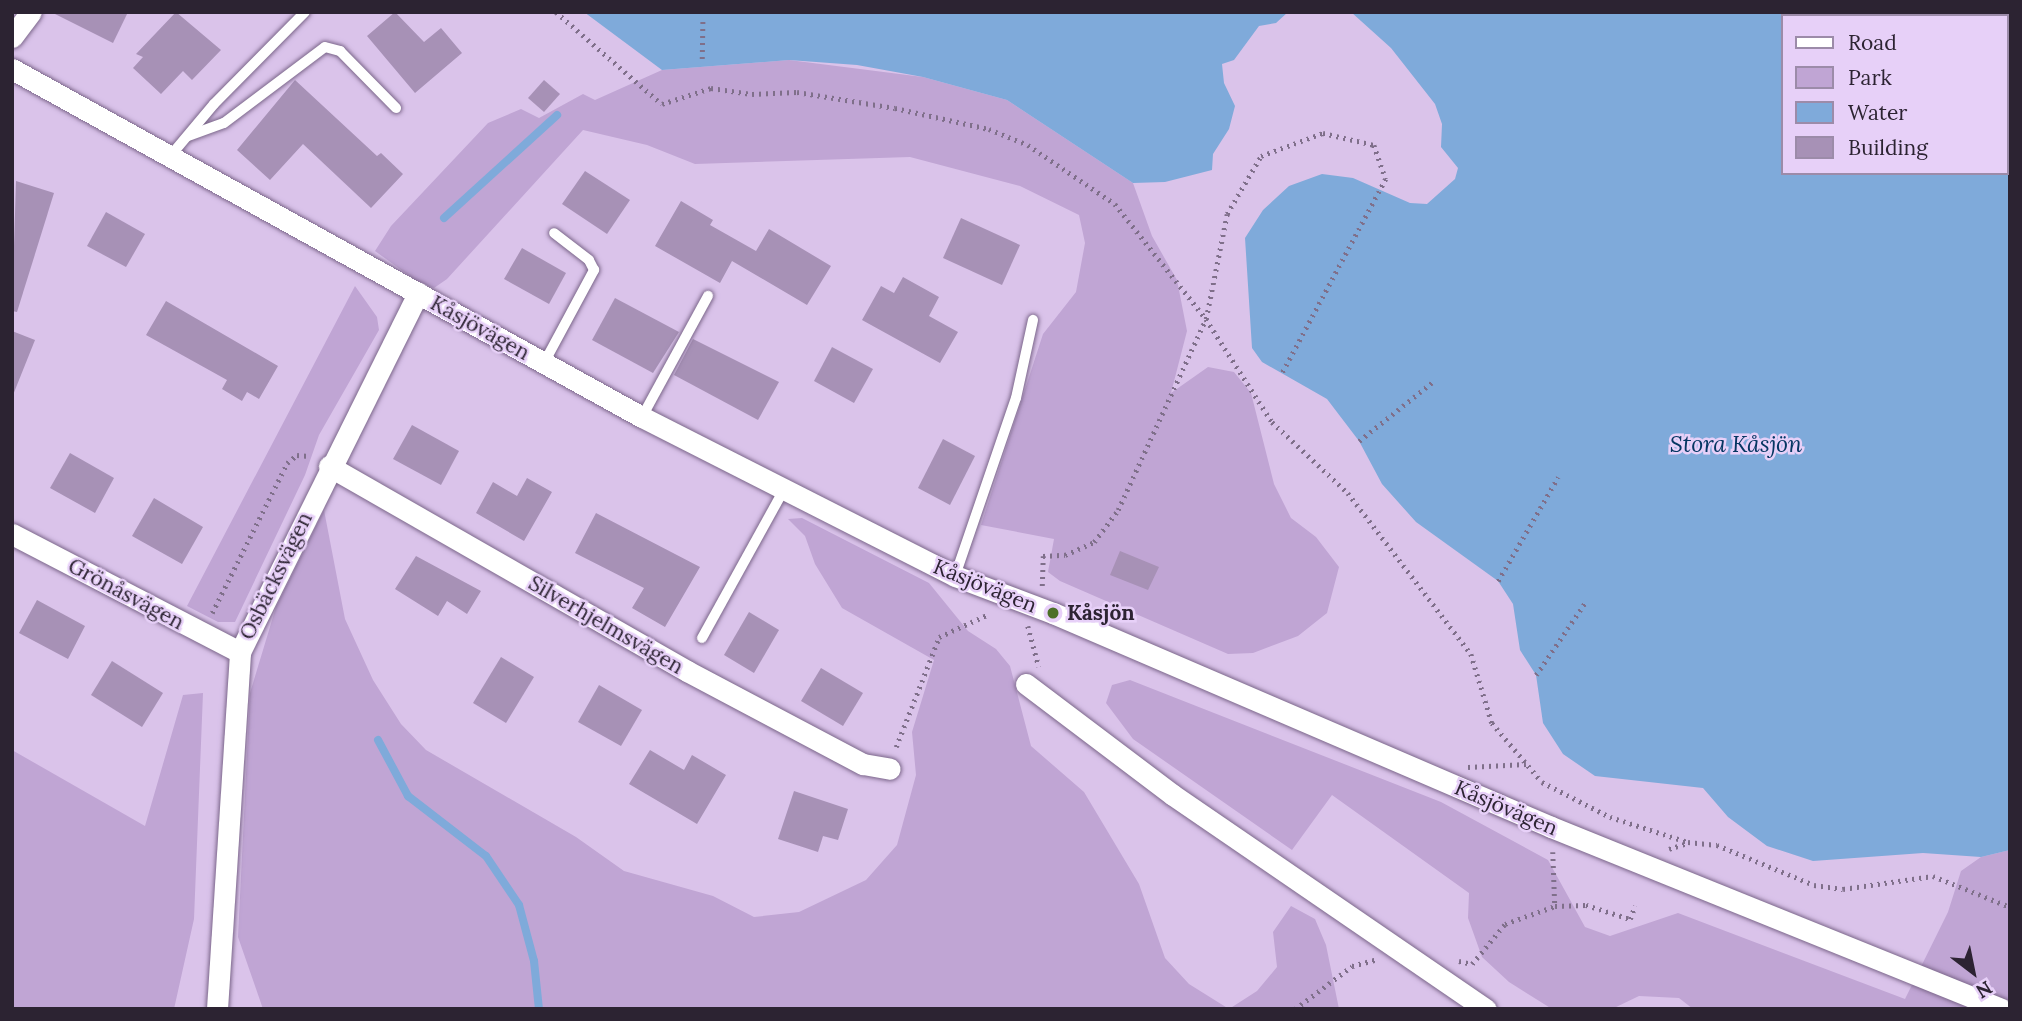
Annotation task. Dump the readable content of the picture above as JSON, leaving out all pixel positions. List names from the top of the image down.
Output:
{
  "streets": {
    "street": [
      "Kåsjövägen",
      "Osbäcksvägen",
      "Grönåsvägen",
      "Silverhjelmsvägen"
    ]
  },
  "crossings": [
    ["Kåsjövägen", "Osbäcksvägen"],
    ["Osbäcksvägen", "Grönåsvägen"],
    ["Osbäcksvägen", "Silverhjelmsvägen"]
  ],
  "water": ["Stora Kåsjön"],
  "places": ["Kåsjön"],
  "legend": [
    "Road",
    "Park",
    "Water",
    "Building"
  ],
  "north": "bottom right"
}
